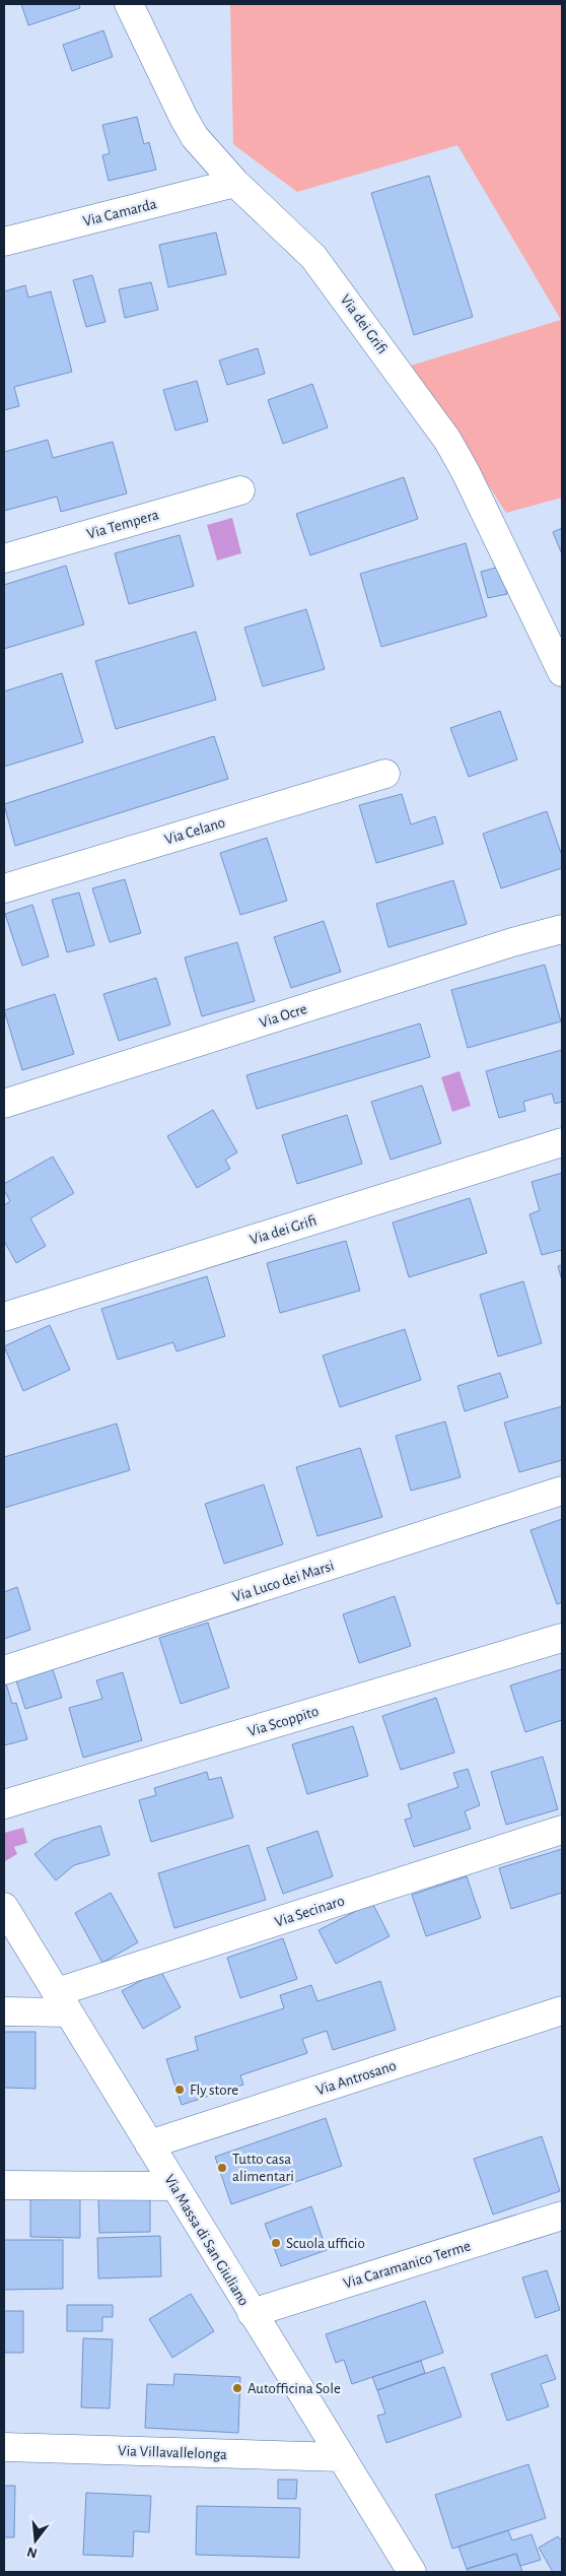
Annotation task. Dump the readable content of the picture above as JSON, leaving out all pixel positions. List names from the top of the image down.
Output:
{
  "streets": {
    "street": [
      "Via Camarda",
      "Via dei Grifi",
      "Via Tempera",
      "Via Celano",
      "Via Ocre",
      "Via Luco dei Marsi",
      "Via Scoppito",
      "Via Secinaro",
      "Via Antrosano",
      "Via Massa di San Giuliano",
      "Via Caramanico Terme",
      "Via Villavallelonga"
    ]
  },
  "crossings": [
    ["Via Camarda", "Via dei Grifi"],
    ["Via Secinaro", "Via Massa di San Giuliano"],
    ["Via Antrosano", "Via Massa di San Giuliano"],
    ["Via Massa di San Giuliano", "Via Caramanico Terme"],
    ["Via Massa di San Giuliano", "Via Villavallelonga"]
  ],
  "places": [
    "Fly store",
    "Tutto casa alimentari",
    "Scuola ufficio",
    "Autofficina Sole"
  ],
  "north": "bottom"
}
